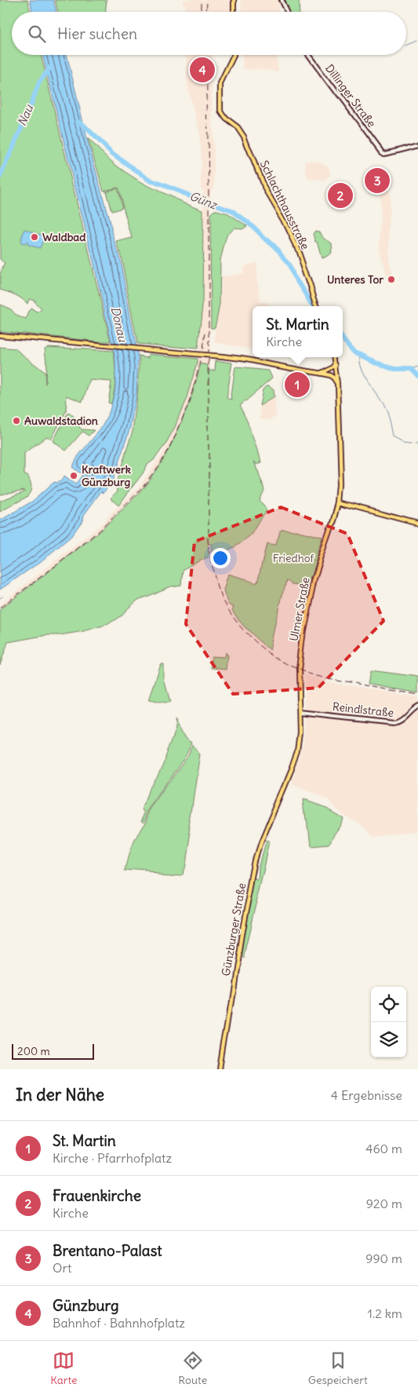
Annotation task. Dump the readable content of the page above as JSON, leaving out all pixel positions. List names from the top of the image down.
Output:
{
  "streets": {
    "main road": ["Schlachthausstraße", "Ulmer Straße", "Günzburger Straße"],
    "street": ["Dillinger Straße", "Reindlstraße"]
  },
  "crossings": [
    ["Ulmer Straße", "Reindlstraße"],
    ["Ulmer Straße", "Günzburger Straße"]
  ],
  "water": ["Nau", "Günz", "Donau"],
  "parks": ["Friedhof"],
  "places": [
    "Waldbad",
    "Unteres Tor",
    "Auwaldstadion",
    "Kraftwerk Günzburg"
  ],
  "scale_bar": "200 m",
  "page": {
    "search": "Hier suchen",
    "pins": [
      "4",
      "3",
      "2",
      "1"
    ],
    "popup": ["St. Martin", "Kirche"],
    "scale": "200 m",
    "heading": ["In der Nähe", "4 Ergebnisse"],
    "list": [
      {
        "mark": "1",
        "name": "St. Martin",
        "note": "Kirche · Pfarrhofplatz",
        "value": "460 m"
      },
      {
        "mark": "2",
        "name": "Frauenkirche",
        "note": "Kirche",
        "value": "920 m"
      },
      {
        "mark": "3",
        "name": "Brentano-Palast",
        "note": "Ort",
        "value": "990 m"
      },
      {
        "mark": "4",
        "name": "Günzburg",
        "note": "Bahnhof · Bahnhofplatz",
        "value": "1.2 km"
      }
    ],
    "nav": ["Karte", "Route", "Gespeichert"]
  }
}
